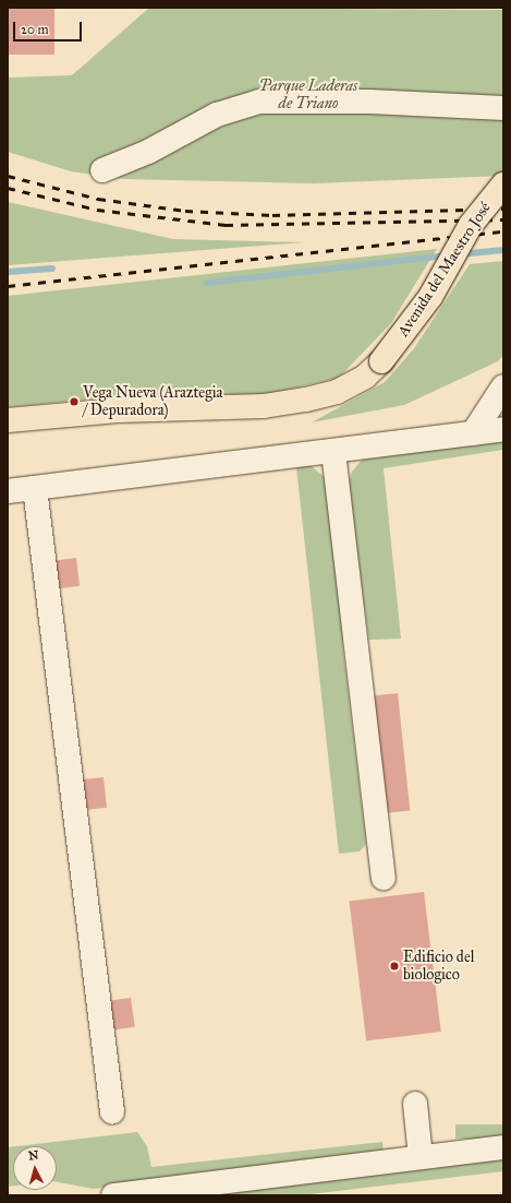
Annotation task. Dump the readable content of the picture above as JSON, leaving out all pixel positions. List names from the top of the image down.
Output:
{
  "streets": {
    "main road": ["Avenida del Maestro José"]
  },
  "parks": ["Parque Laderas de Triano"],
  "places": ["Vega Nueva (Araztegia / Depuradora)", "Edificio del biologico"],
  "scale_bar": "20 m",
  "north": "top"
}
